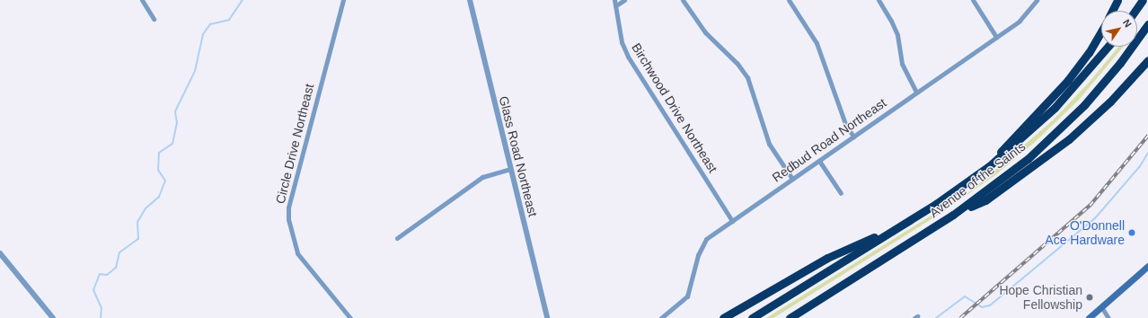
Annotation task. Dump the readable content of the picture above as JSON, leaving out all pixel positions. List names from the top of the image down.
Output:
{
  "streets": {
    "highway": ["Avenue of the Saints"],
    "street": [
      "Birchwood Drive Northeast",
      "Redbud Road Northeast",
      "Circle Drive Northeast",
      "Glass Road Northeast"
    ]
  },
  "crossings": [
    ["Birchwood Drive Northeast", "Redbud Road Northeast"]
  ],
  "places": ["O'Donnell Ace Hardware", "Hope Christian Fellowship"],
  "north": "top right"
}
